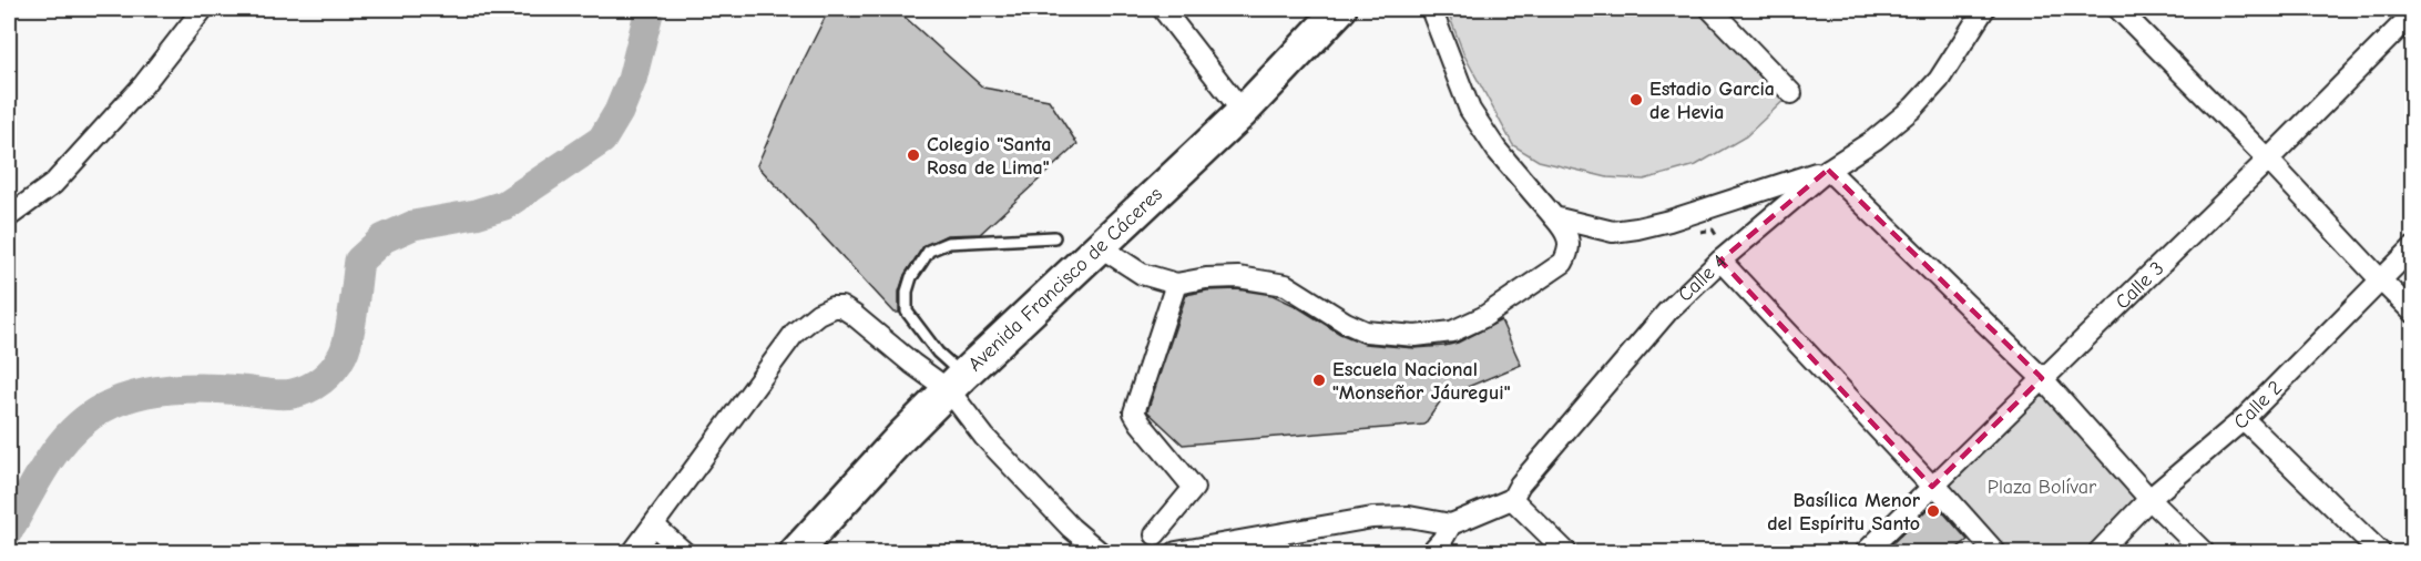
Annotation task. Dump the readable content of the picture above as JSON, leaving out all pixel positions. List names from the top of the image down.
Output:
{
  "streets": {
    "main road": ["Avenida Francisco de Cáceres"],
    "street": ["Calle 4", "Calle 3", "Calle 2"]
  },
  "parks": ["Plaza Bolívar"],
  "places": [
    "Estadio Garcia de Hevia",
    "Colegio \"Santa Rosa de Lima\"",
    "Escuela Nacional \"Monseñor Jáuregui\"",
    "Basílica Menor del Espíritu Santo"
  ]
}
